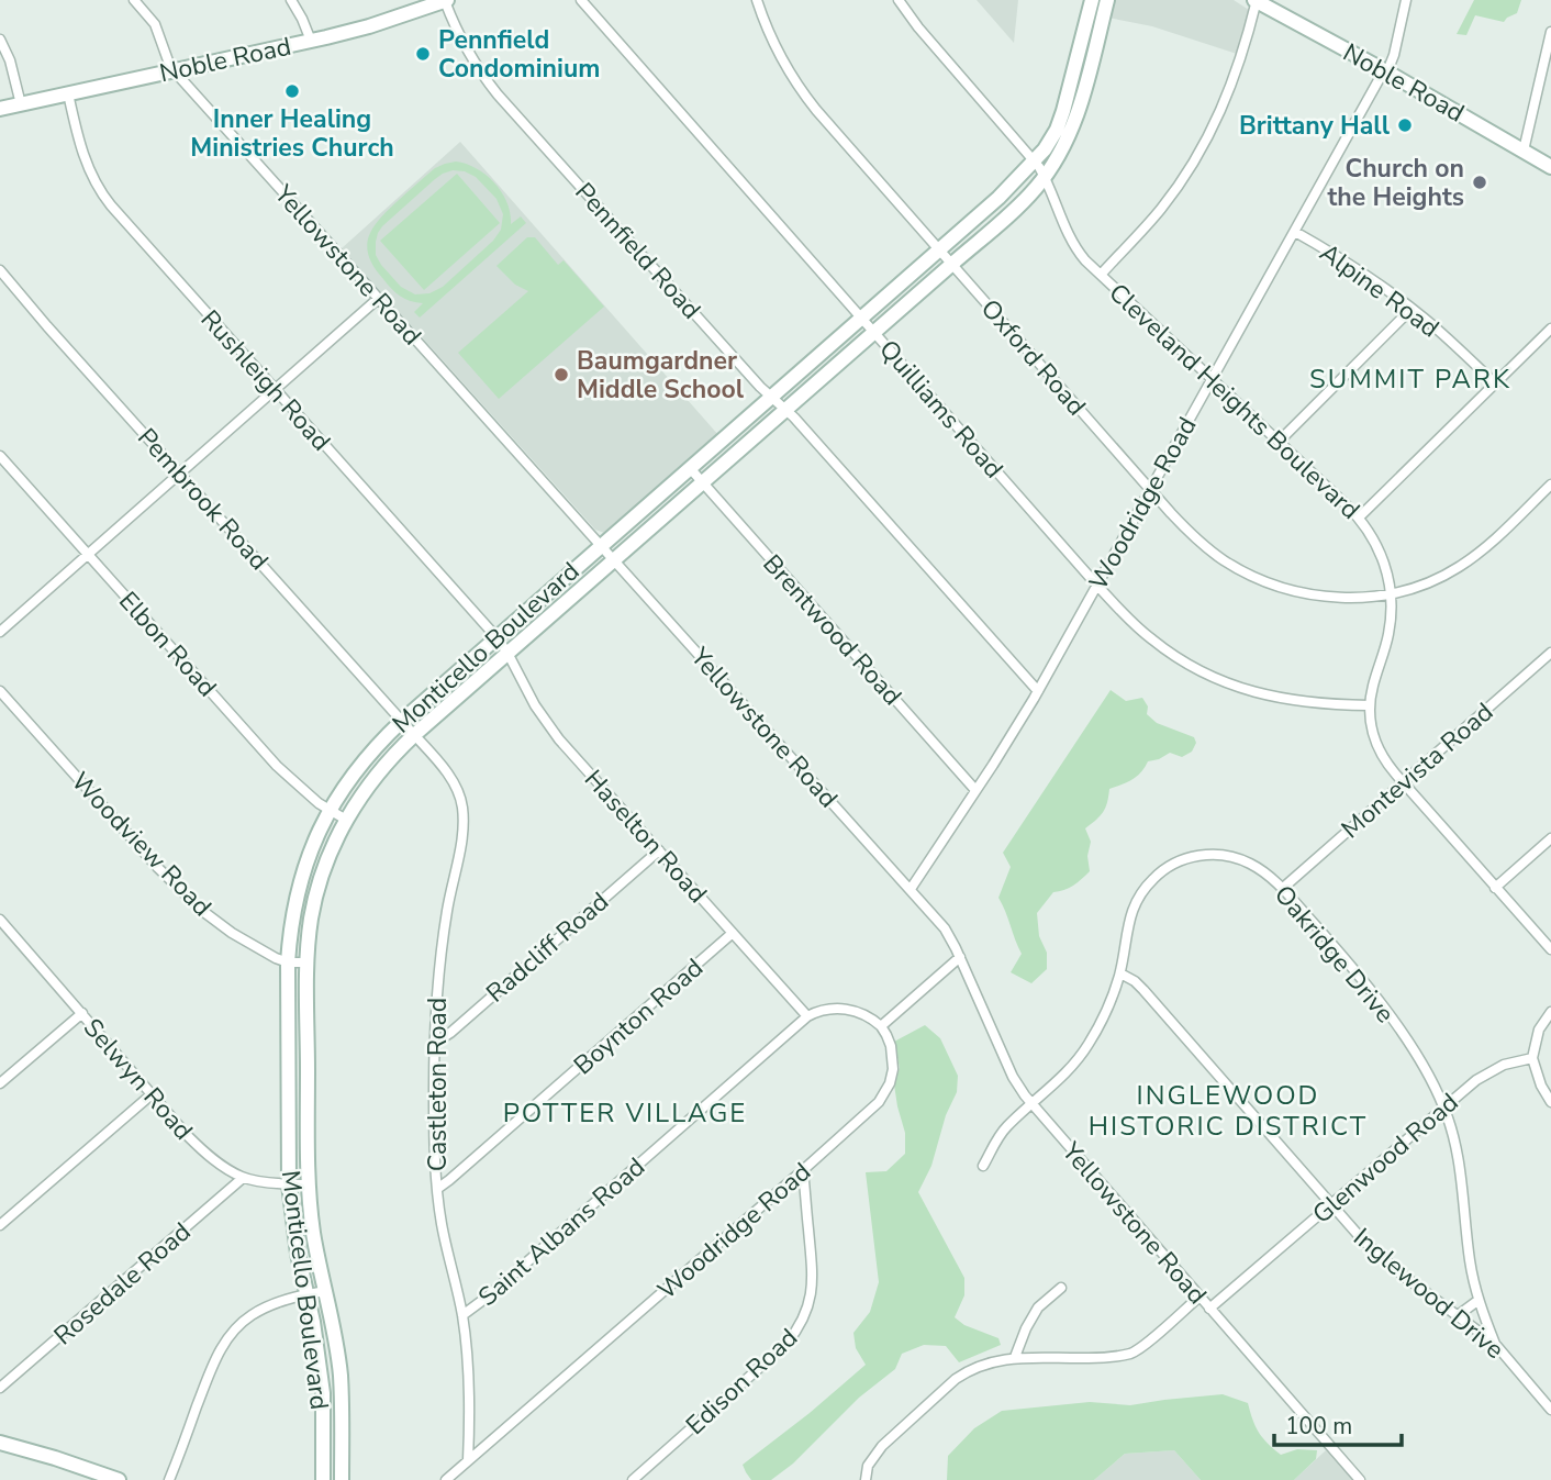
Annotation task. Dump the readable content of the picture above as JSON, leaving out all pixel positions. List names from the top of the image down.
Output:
{
  "streets": {
    "main road": ["Noble Road", "Monticello Boulevard"],
    "street": [
      "Pennfield Road",
      "Yellowstone Road",
      "Alpine Road",
      "Oxford Road",
      "Rushleigh Road",
      "Cleveland Heights Boulevard",
      "Quilliams Road",
      "Pembrook Road",
      "Woodridge Road",
      "Brentwood Road",
      "Elbon Road",
      "Montevista Road",
      "Haselton Road",
      "Woodview Road",
      "Radcliff Road",
      "Oakridge Drive",
      "Boynton Road",
      "Selwyn Road",
      "Castleton Road",
      "Glenwood Road",
      "Saint Albans Road",
      "Rosedale Road",
      "Inglewood Drive",
      "Edison Road"
    ]
  },
  "crossings": [
    ["Noble Road", "Pennfield Road"],
    ["Noble Road", "Yellowstone Road"],
    ["Noble Road", "Rushleigh Road"],
    ["Noble Road", "Woodridge Road"],
    ["Pennfield Road", "Woodridge Road"],
    ["Pennfield Road", "Monticello Boulevard"],
    ["Yellowstone Road", "Woodridge Road"],
    ["Yellowstone Road", "Monticello Boulevard"],
    ["Yellowstone Road", "Oakridge Drive"],
    ["Yellowstone Road", "Glenwood Road"],
    ["Alpine Road", "Woodridge Road"],
    ["Oxford Road", "Cleveland Heights Boulevard"],
    ["Oxford Road", "Woodridge Road"],
    ["Oxford Road", "Monticello Boulevard"],
    ["Rushleigh Road", "Monticello Boulevard"],
    ["Rushleigh Road", "Haselton Road"],
    ["Cleveland Heights Boulevard", "Quilliams Road"],
    ["Cleveland Heights Boulevard", "Woodridge Road"],
    ["Cleveland Heights Boulevard", "Monticello Boulevard"],
    ["Cleveland Heights Boulevard", "Montevista Road"],
    ["Quilliams Road", "Woodridge Road"],
    ["Quilliams Road", "Monticello Boulevard"],
    ["Pembrook Road", "Monticello Boulevard"],
    ["Pembrook Road", "Castleton Road"],
    ["Woodridge Road", "Brentwood Road"],
    ["Woodridge Road", "Castleton Road"],
    ["Woodridge Road", "Edison Road"],
    ["Brentwood Road", "Monticello Boulevard"],
    ["Elbon Road", "Monticello Boulevard"],
    ["Monticello Boulevard", "Haselton Road"],
    ["Monticello Boulevard", "Woodview Road"],
    ["Monticello Boulevard", "Selwyn Road"],
    ["Monticello Boulevard", "Castleton Road"],
    ["Montevista Road", "Oakridge Drive"],
    ["Haselton Road", "Radcliff Road"],
    ["Haselton Road", "Boynton Road"],
    ["Haselton Road", "Saint Albans Road"],
    ["Radcliff Road", "Castleton Road"],
    ["Oakridge Drive", "Glenwood Road"],
    ["Oakridge Drive", "Inglewood Drive"],
    ["Boynton Road", "Castleton Road"],
    ["Selwyn Road", "Rosedale Road"],
    ["Castleton Road", "Saint Albans Road"],
    ["Glenwood Road", "Inglewood Drive"]
  ],
  "districts": ["SUMMIT PARK", "INGLEWOOD HISTORIC DISTRICT", "POTTER VILLAGE"],
  "places": [
    "Pennfield Condominium",
    "Inner Healing Ministries Church",
    "Brittany Hall",
    "Church on the Heights",
    "Baumgardner Middle School"
  ],
  "scale_bar": "100 m"
}
